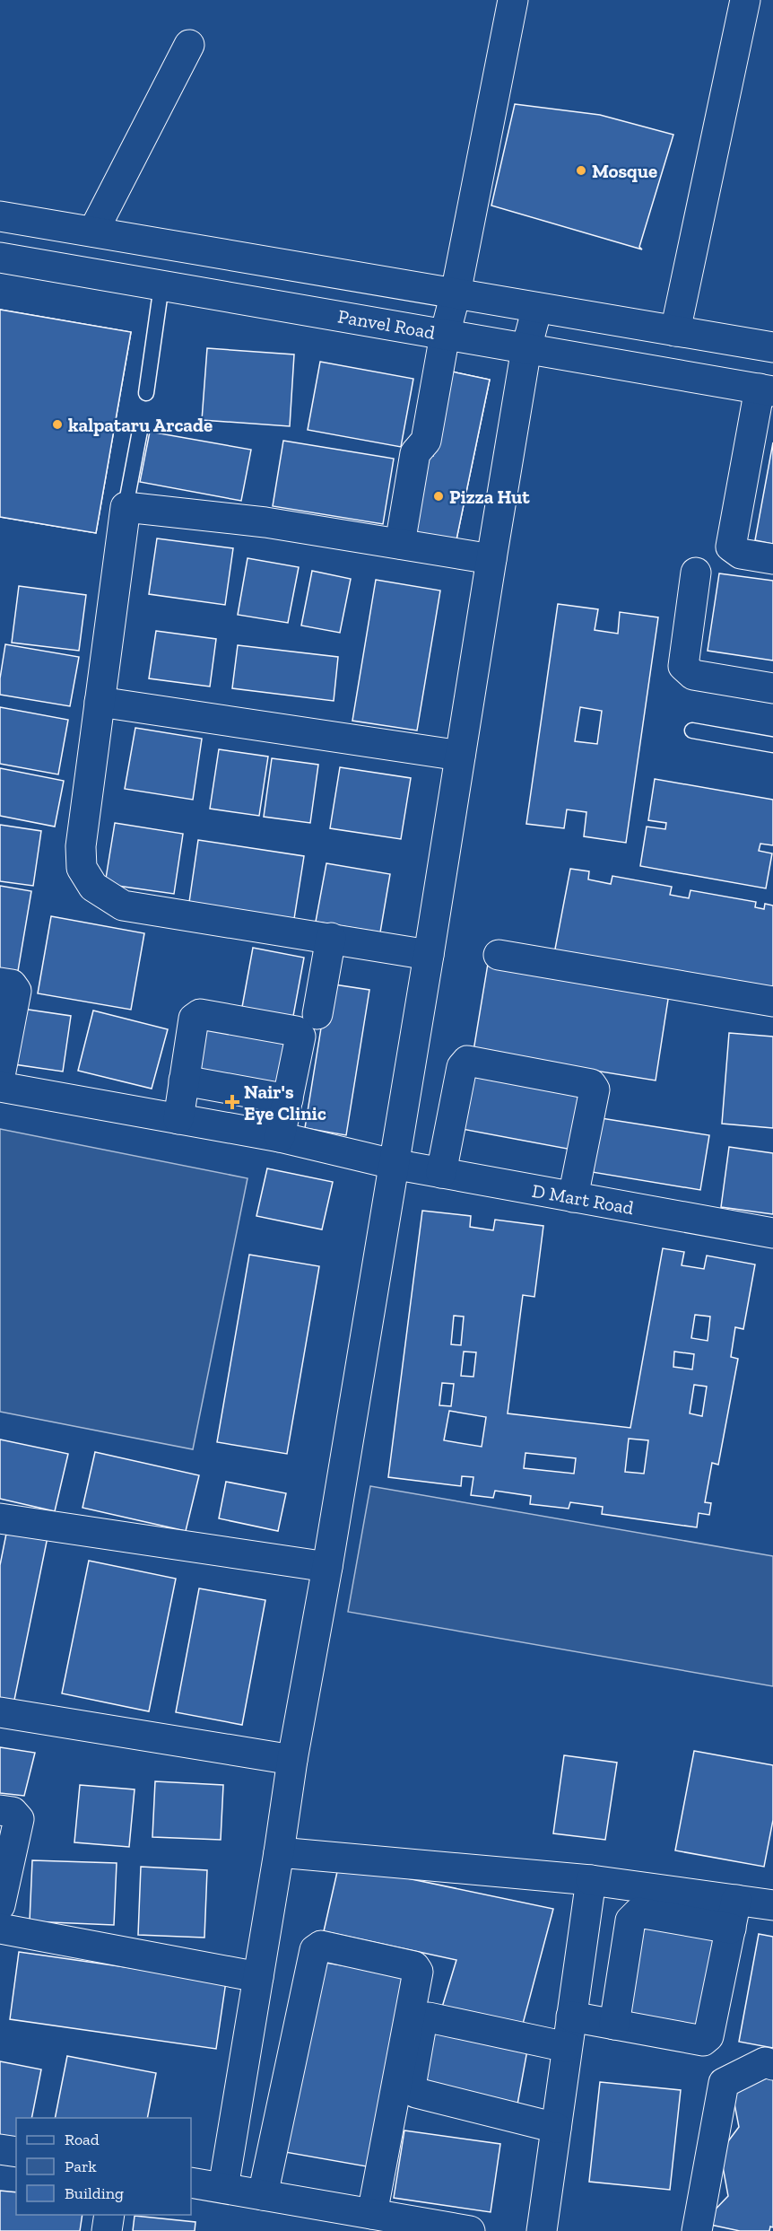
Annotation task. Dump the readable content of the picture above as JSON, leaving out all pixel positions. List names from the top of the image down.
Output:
{
  "streets": {
    "street": ["Panvel Road", "D Mart Road"]
  },
  "places": {
    "other": ["Mosque", "kalpataru Arcade", "Pizza Hut"],
    "health": ["Nair's Eye Clinic"]
  },
  "legend": ["Road", "Park", "Building"]
}
